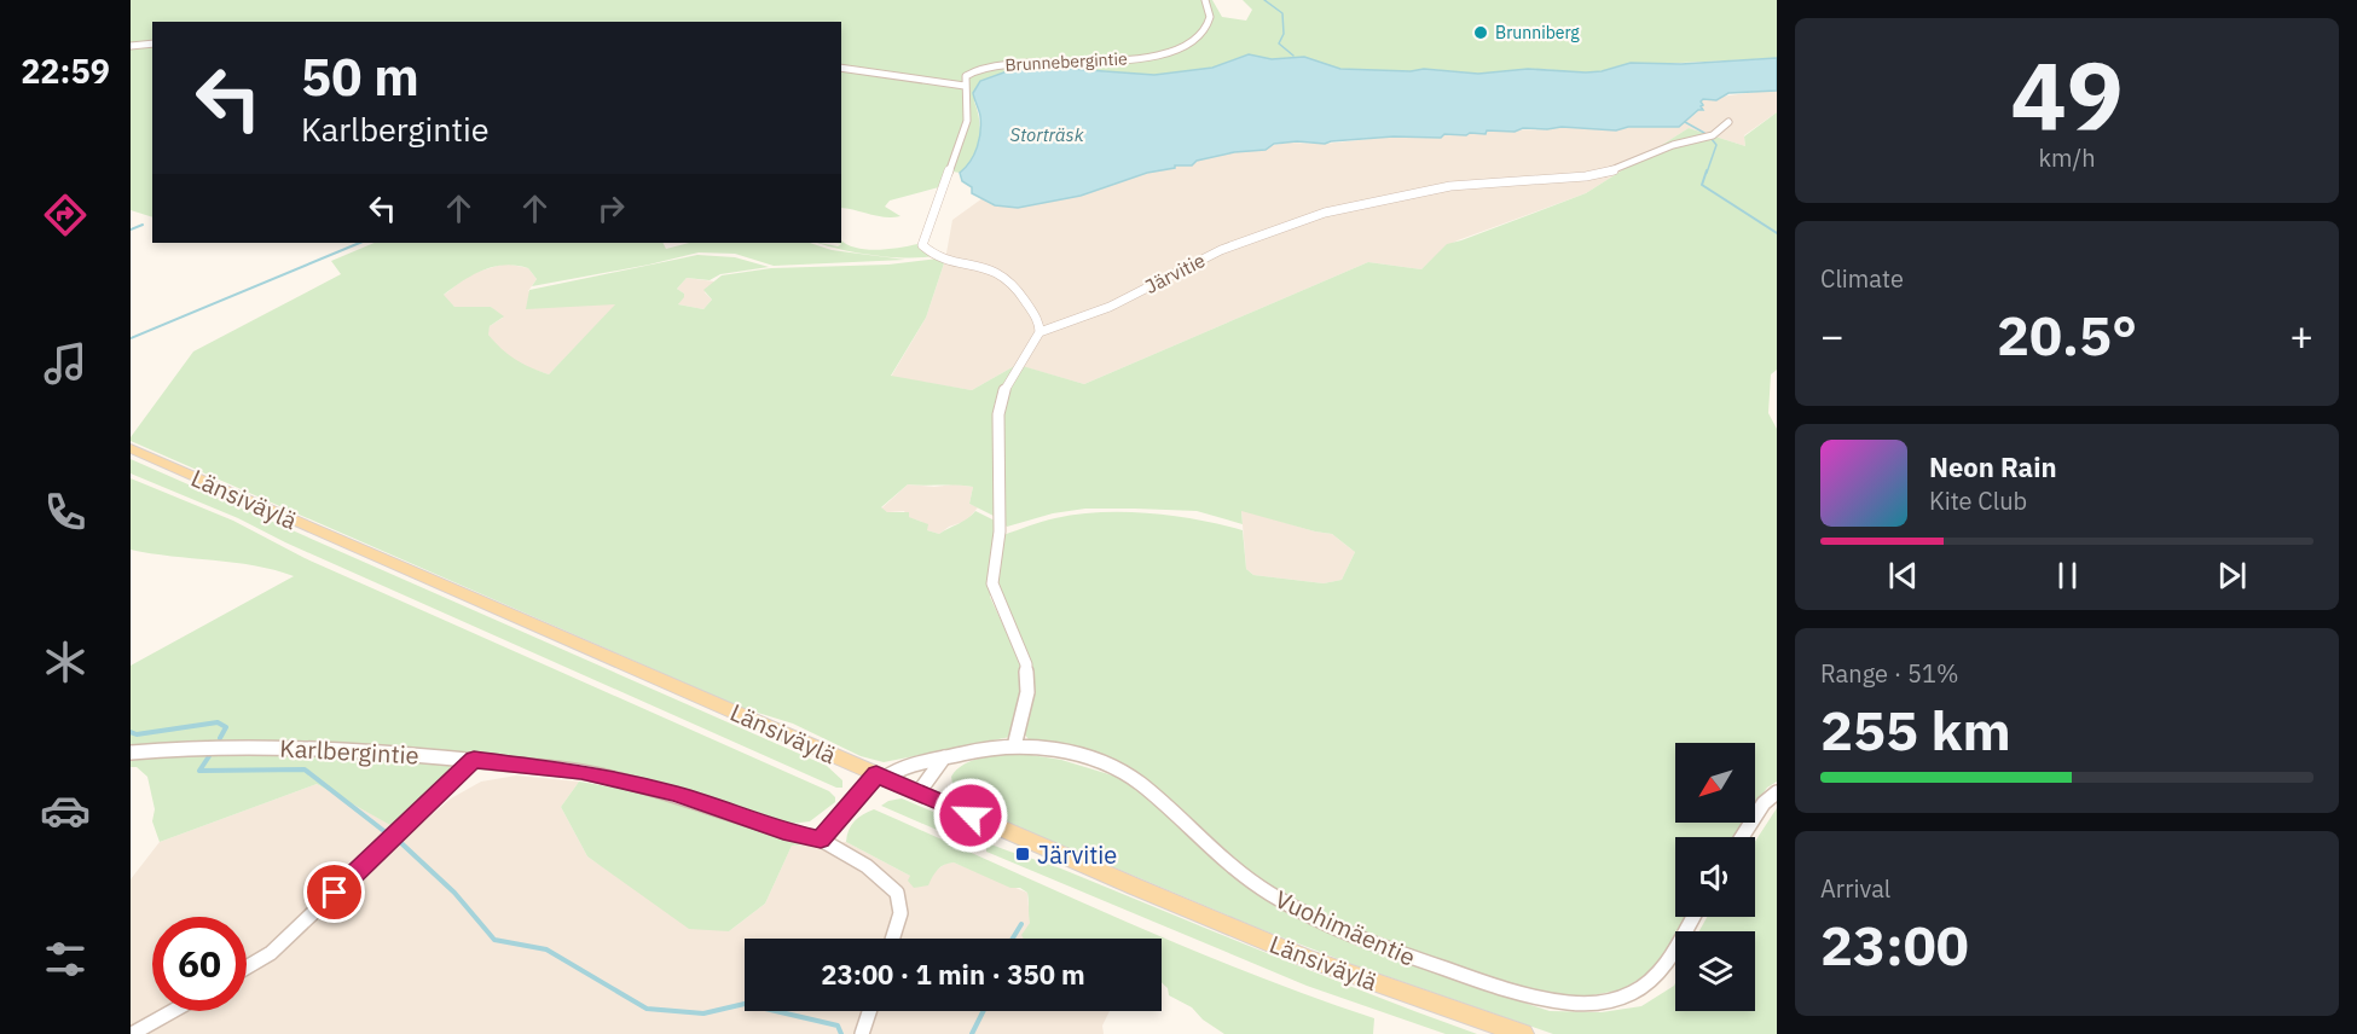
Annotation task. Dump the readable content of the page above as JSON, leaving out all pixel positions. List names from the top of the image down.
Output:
{
  "streets": {
    "main road": ["Länsiväylä"],
    "street": [
      "Brunnebergintie",
      "Järvitie",
      "Karlbergintie",
      "Vuohimäentie"
    ]
  },
  "crossings": [
    ["Länsiväylä", "Vuohimäentie"]
  ],
  "water": ["Storträsk"],
  "places": {
    "other": ["Brunniberg"],
    "transit": ["Järvitie"]
  },
  "north": "bottom left",
  "page": {
    "tabs": "22:59",
    "tile": [
      ["49", "km/h"],
      "Climate",
      ["Range · 51%", "255 km"],
      ["Arrival", "23:00"]
    ],
    "turn": ["50 m", "Karlbergintie"],
    "heat": ["−", "20.5°", "+"],
    "song": ["Neon Rain", "Kite Club"],
    "limit": "60",
    "trip": "23:00 · 1 min · 350 m"
  }
}
